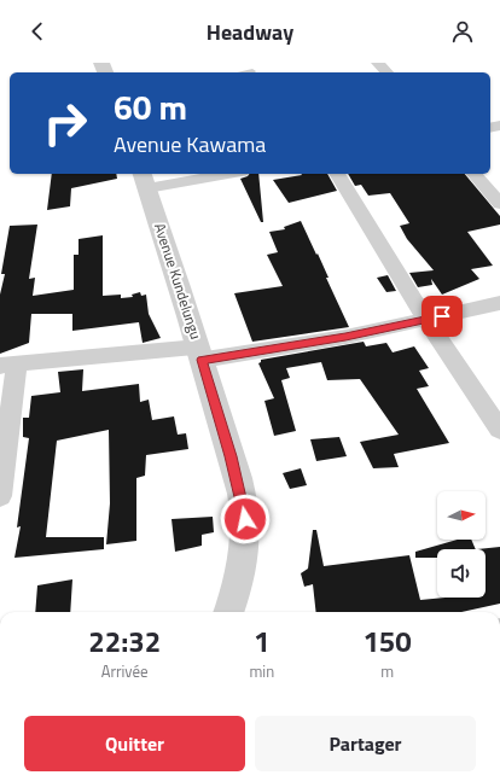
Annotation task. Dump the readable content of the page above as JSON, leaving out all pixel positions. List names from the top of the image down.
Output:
{
  "streets": {
    "street": ["Avenue Kundelungu"]
  },
  "north": "right",
  "page": {
    "header": "Headway",
    "turn": ["60 m", "Avenue Kawama"],
    "eta": [
      "22:32",
      "Arrivée",
      "1",
      "min",
      "150",
      "m"
    ],
    "buttons": ["Quitter", "Partager"]
  }
}
